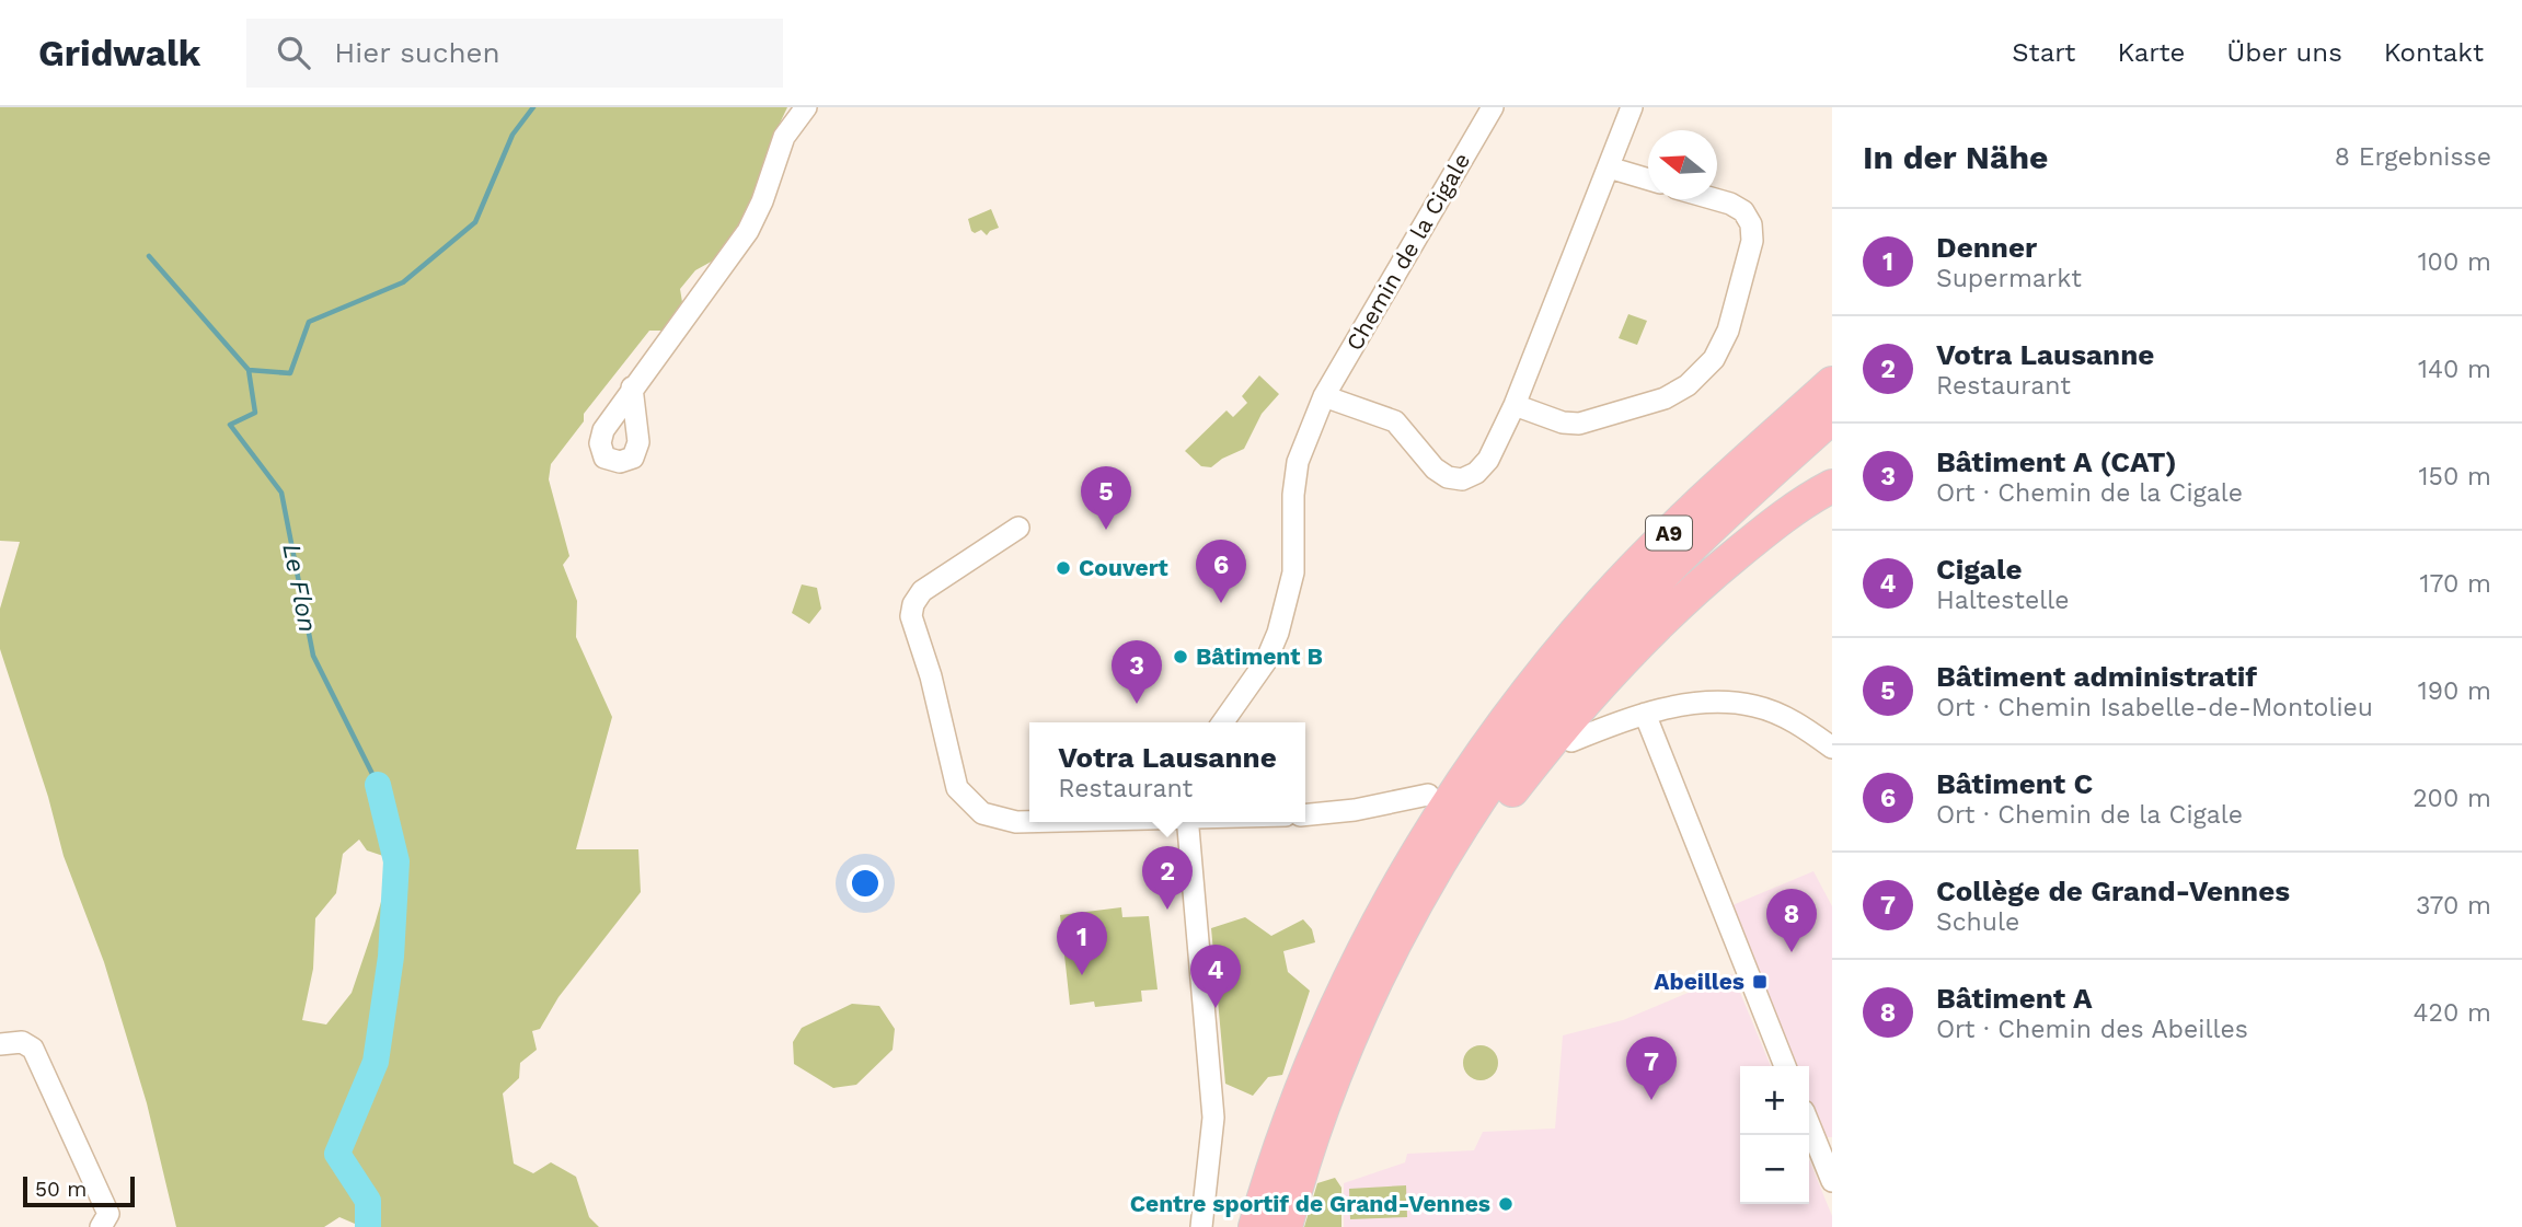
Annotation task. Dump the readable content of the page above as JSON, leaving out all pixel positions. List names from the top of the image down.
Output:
{
  "streets": {
    "highway": ["A9"],
    "street": ["Chemin de la Cigale"]
  },
  "water": ["Le Flon"],
  "places": {
    "other": ["Couvert", "Bâtiment B", "Centre sportif de Grand-Vennes"],
    "transit": ["Abeilles"]
  },
  "scale_bar": "50 m",
  "north": "left",
  "page": {
    "header": "Gridwalk",
    "search": "Hier suchen",
    "nav": [
      "Start",
      "Karte",
      "Über uns",
      "Kontakt"
    ],
    "heading": ["In der Nähe", "8 Ergebnisse"],
    "list": [
      {
        "mark": "1",
        "name": "Denner",
        "note": "Supermarkt",
        "value": "100 m"
      },
      {
        "mark": "2",
        "name": "Votra Lausanne",
        "note": "Restaurant",
        "value": "140 m"
      },
      {
        "mark": "3",
        "name": "Bâtiment A (CAT)",
        "note": "Ort · Chemin de la Cigale",
        "value": "150 m"
      },
      {
        "mark": "4",
        "name": "Cigale",
        "note": "Haltestelle",
        "value": "170 m"
      },
      {
        "mark": "5",
        "name": "Bâtiment administratif",
        "note": "Ort · Chemin Isabelle-de-Montolieu",
        "value": "190 m"
      },
      {
        "mark": "6",
        "name": "Bâtiment C",
        "note": "Ort · Chemin de la Cigale",
        "value": "200 m"
      },
      {
        "mark": "7",
        "name": "Collège de Grand-Vennes",
        "note": "Schule",
        "value": "370 m"
      },
      {
        "mark": "8",
        "name": "Bâtiment A",
        "note": "Ort · Chemin des Abeilles",
        "value": "420 m"
      }
    ],
    "pins": [
      "5",
      "6",
      "3",
      "2",
      "8",
      "1",
      "4",
      "7"
    ],
    "popup": ["Votra Lausanne", "Restaurant"],
    "map_buttons": ["+", "−"],
    "scale": "50 m"
  }
}
